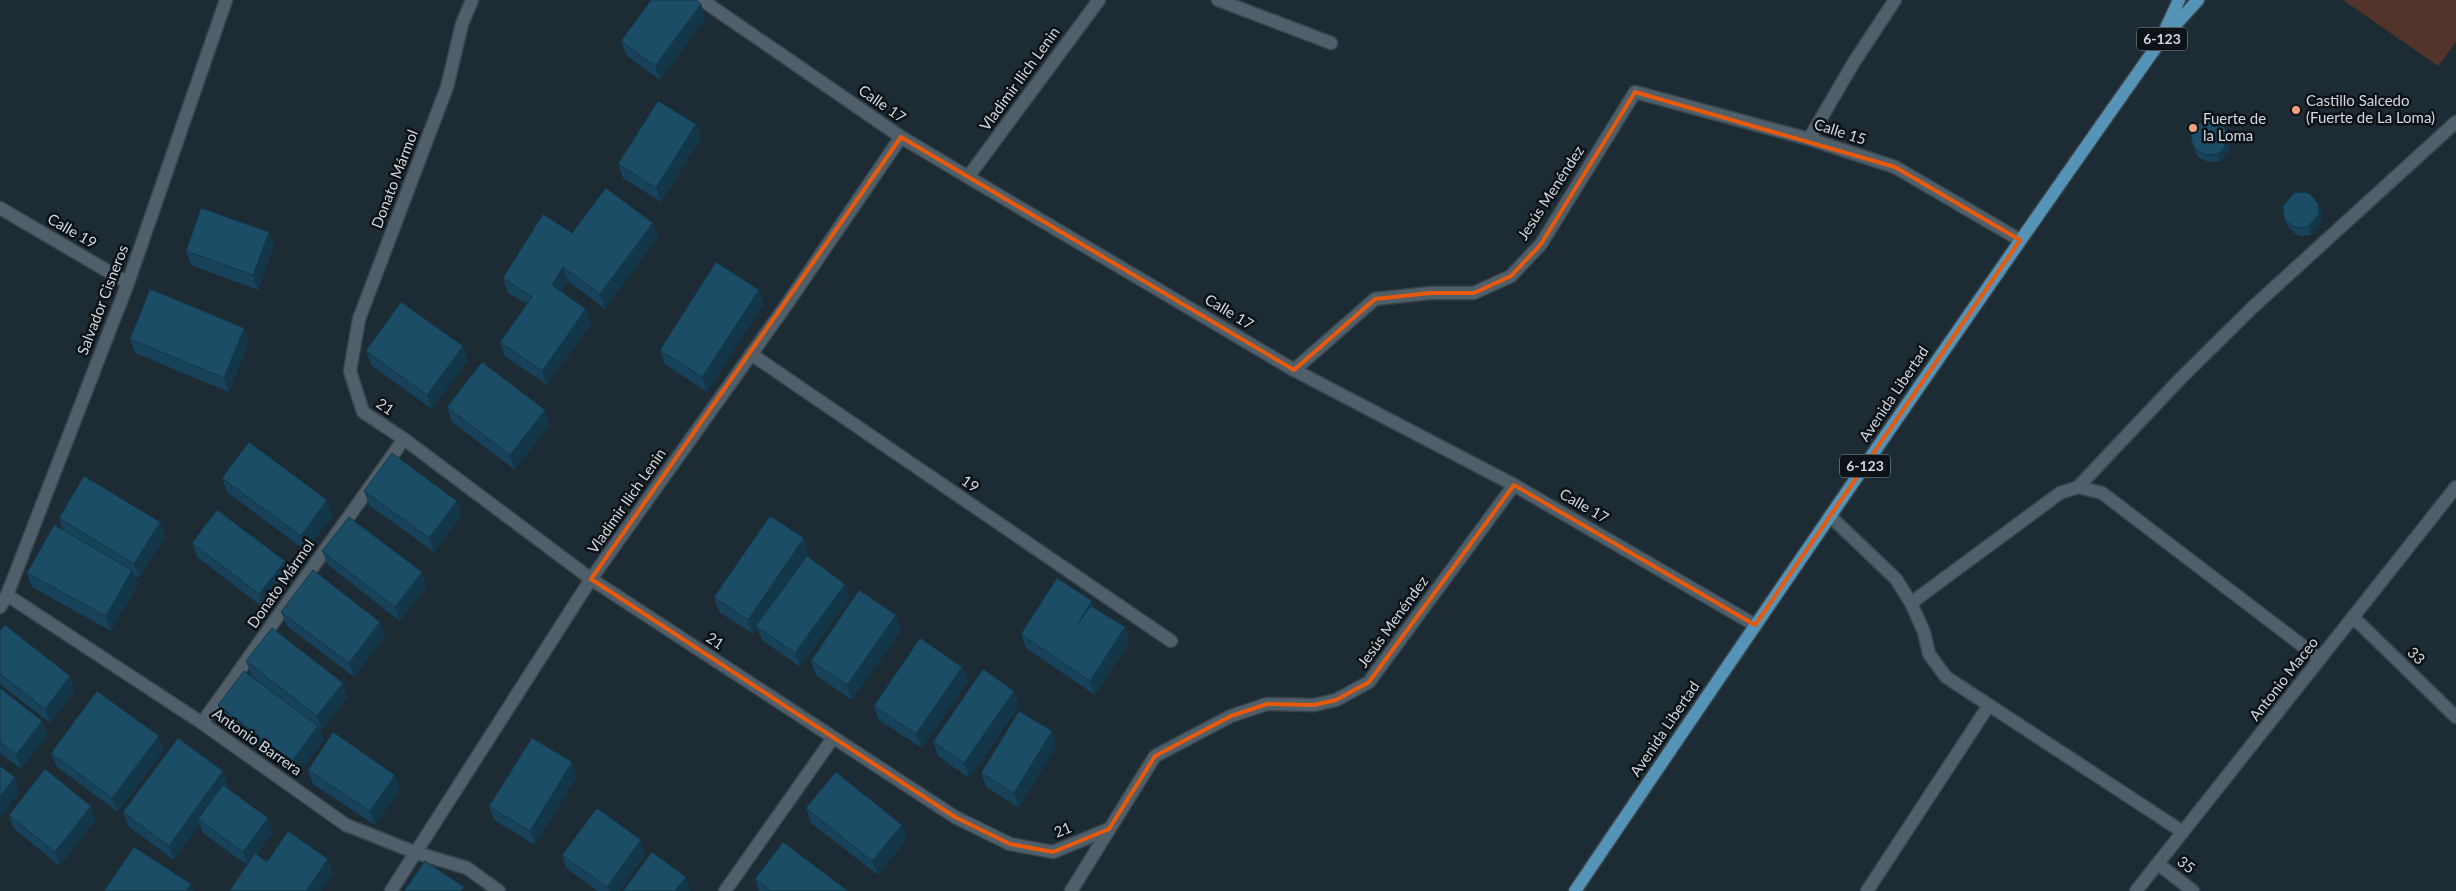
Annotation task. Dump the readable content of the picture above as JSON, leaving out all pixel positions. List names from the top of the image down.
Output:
{
  "streets": {
    "main road": ["6-123", "Avenida Libertad"],
    "street": [
      "Vladimir Ilich Lenin",
      "Calle 17",
      "Calle 15",
      "Donato Mármol",
      "Jesús Menéndez",
      "Calle 19",
      "Salvador Cisneros",
      "21",
      "19",
      "33",
      "Antonio Maceo",
      "Antonio Barrera",
      "35"
    ]
  },
  "crossings": [
    ["Vladimir Ilich Lenin", "Calle 17"],
    ["Vladimir Ilich Lenin", "21"],
    ["Vladimir Ilich Lenin", "19"],
    ["Vladimir Ilich Lenin", "Antonio Barrera"],
    ["Calle 17", "Jesús Menéndez"],
    ["Calle 17", "Avenida Libertad"],
    ["Calle 15", "Jesús Menéndez"],
    ["Calle 15", "Avenida Libertad"],
    ["Donato Mármol", "21"],
    ["Donato Mármol", "Antonio Barrera"],
    ["Jesús Menéndez", "21"],
    ["Calle 19", "Salvador Cisneros"],
    ["Salvador Cisneros", "Antonio Barrera"],
    ["33", "Antonio Maceo"],
    ["Antonio Maceo", "35"]
  ],
  "places": ["Castillo Salcedo (Fuerte de La Loma)", "Fuerte de la Loma"]
}
